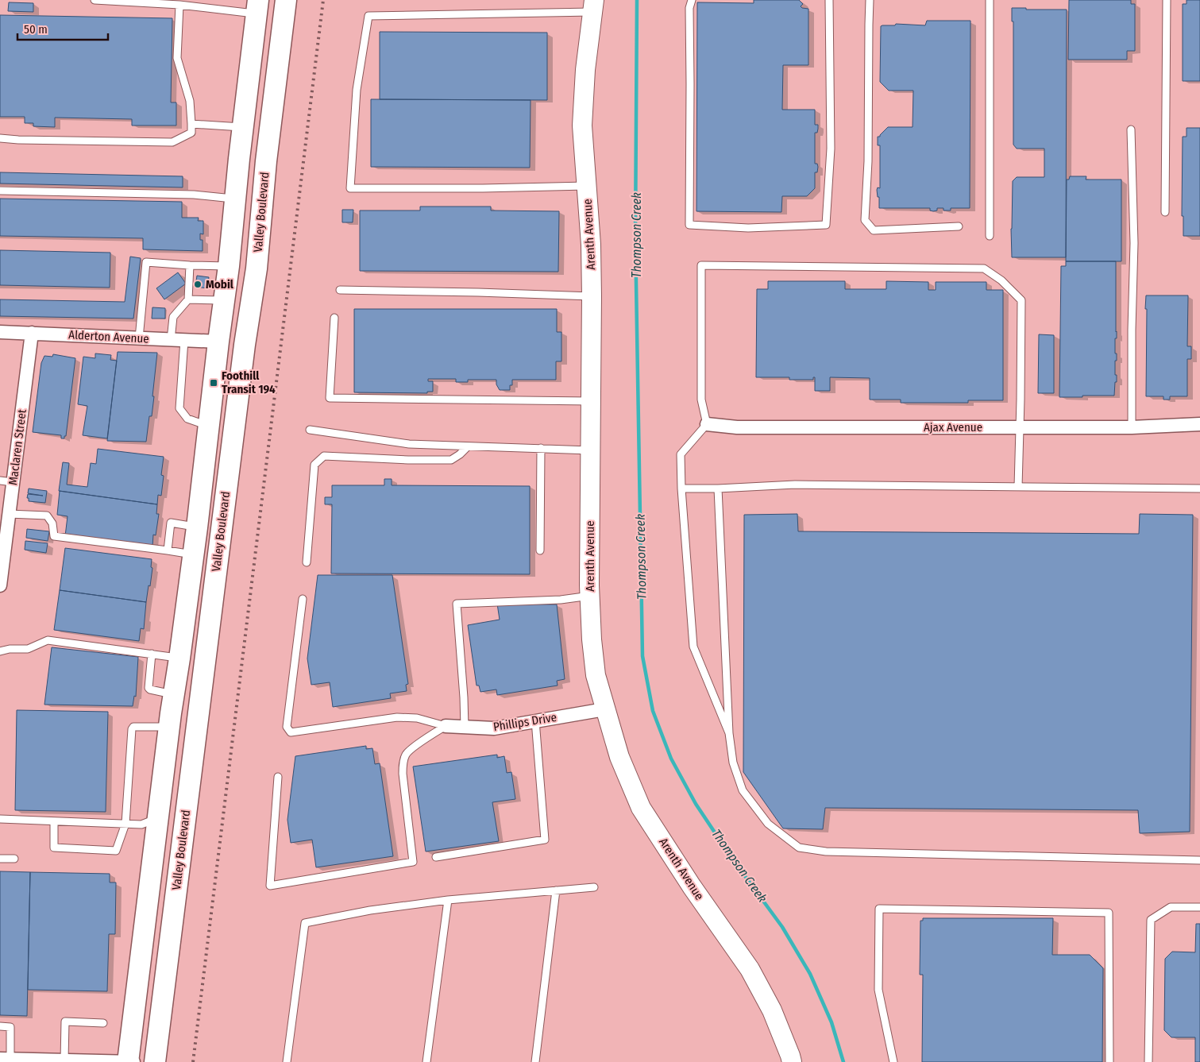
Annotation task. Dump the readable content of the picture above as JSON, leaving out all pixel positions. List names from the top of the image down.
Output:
{
  "streets": {
    "main road": ["Valley Boulevard"],
    "street": [
      "Arenth Avenue",
      "Alderton Avenue",
      "Ajax Avenue",
      "Maclaren Street",
      "Phillips Drive"
    ]
  },
  "crossings": [
    ["Valley Boulevard", "Alderton Avenue"],
    ["Arenth Avenue", "Phillips Drive"],
    ["Alderton Avenue", "Maclaren Street"]
  ],
  "water": ["Thompson Creek"],
  "places": {
    "other": ["Mobil"],
    "transit": ["Foothill Transit 194"]
  },
  "scale_bar": "50 m"
}
